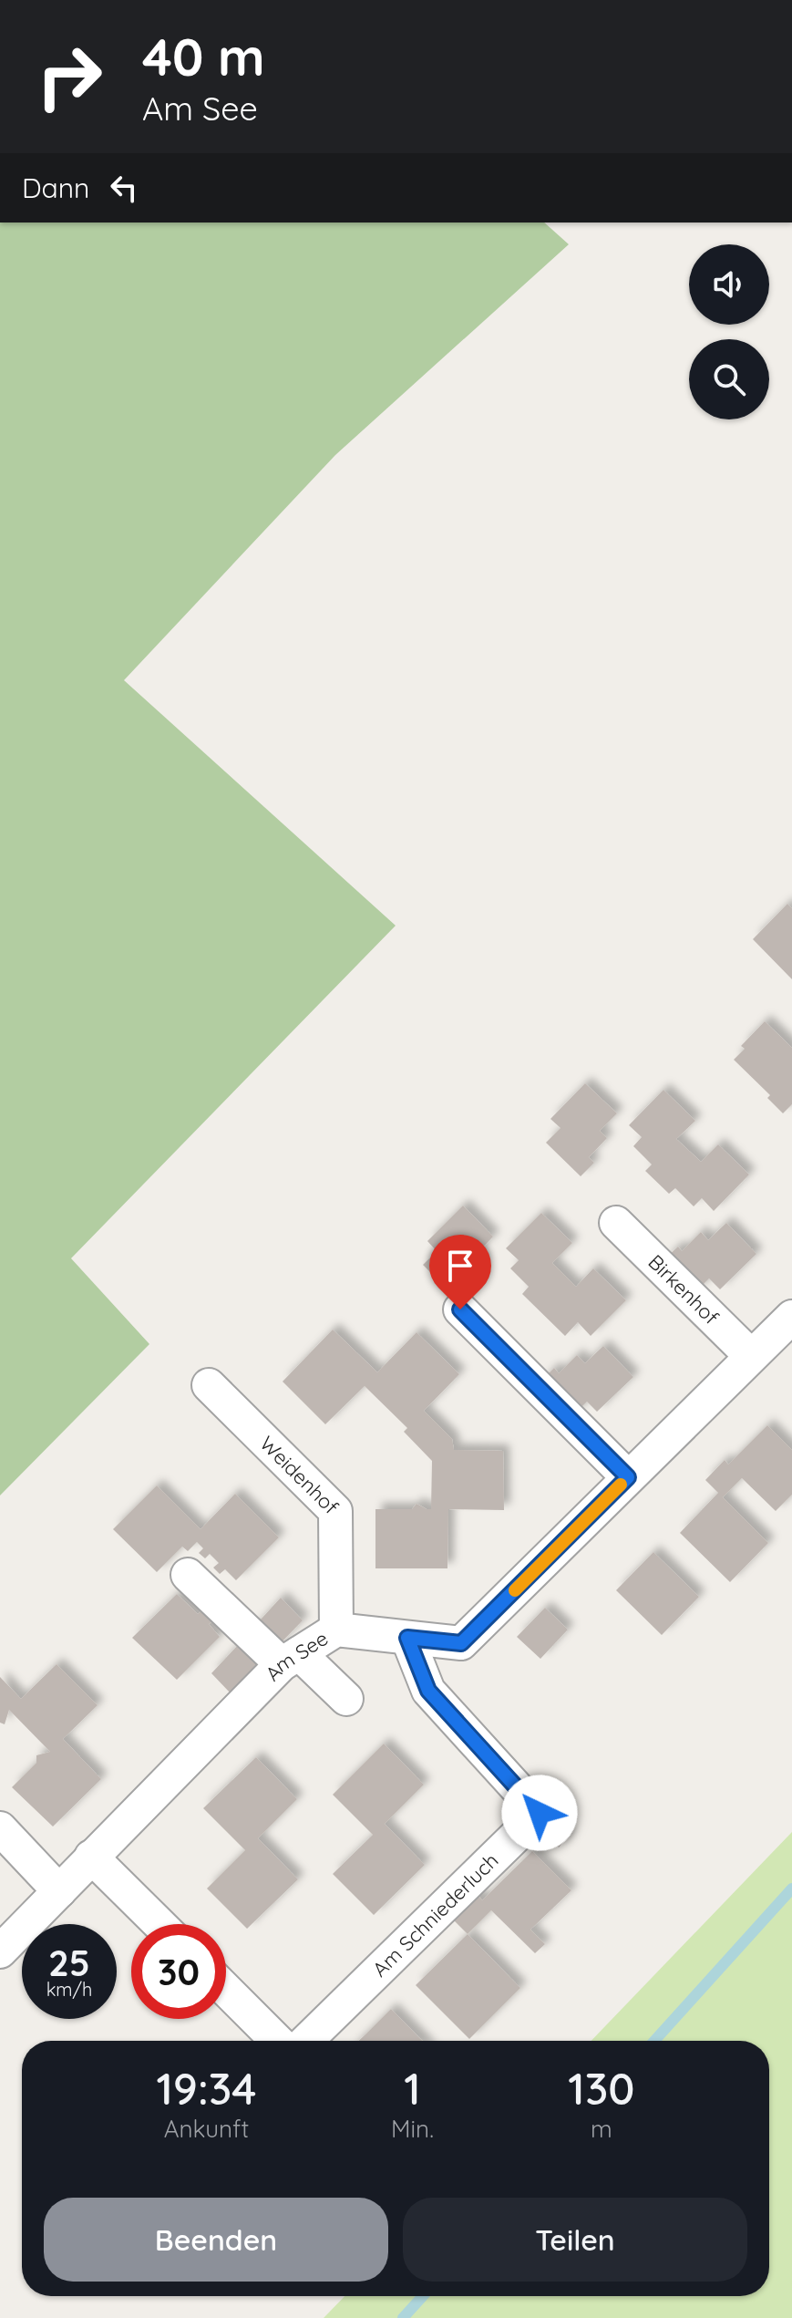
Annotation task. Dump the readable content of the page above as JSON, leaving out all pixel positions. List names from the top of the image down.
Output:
{
  "streets": {
    "street": [
      "Birkenhof",
      "Weidenhof",
      "Am See",
      "Am Schniederluch"
    ]
  },
  "crossings": [
    ["Birkenhof", "Am See"],
    ["Weidenhof", "Am See"],
    ["Am See", "Am Schniederluch"]
  ],
  "page": {
    "turn": ["40 m", "Am See"],
    "then": "Dann",
    "speed": "25 km/h",
    "limit": "30",
    "eta": [
      "19:34",
      "Ankunft",
      "1",
      "Min.",
      "130",
      "m"
    ],
    "buttons": ["Beenden", "Teilen"]
  }
}
